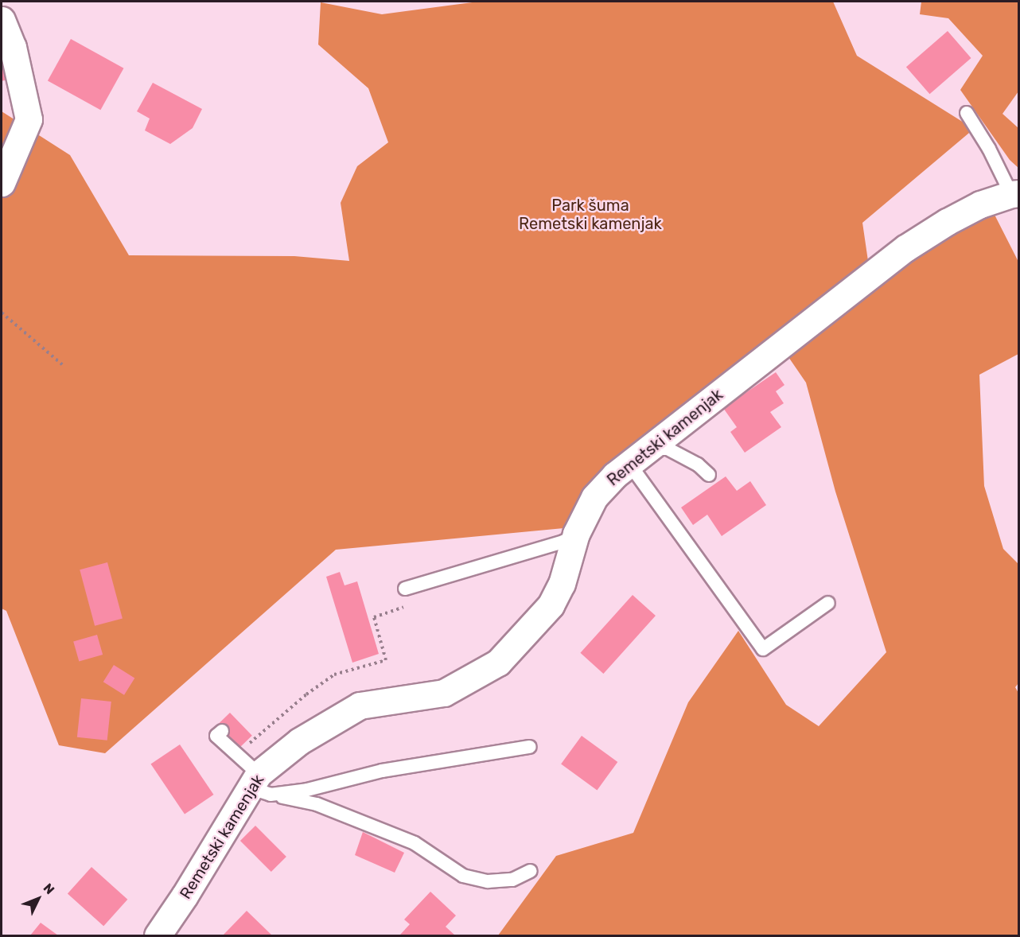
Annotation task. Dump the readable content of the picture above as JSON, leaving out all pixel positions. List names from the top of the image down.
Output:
{
  "streets": {
    "street": ["Remetski kamenjak"]
  },
  "parks": ["Park šuma Remetski kamenjak"],
  "north": "top right"
}
